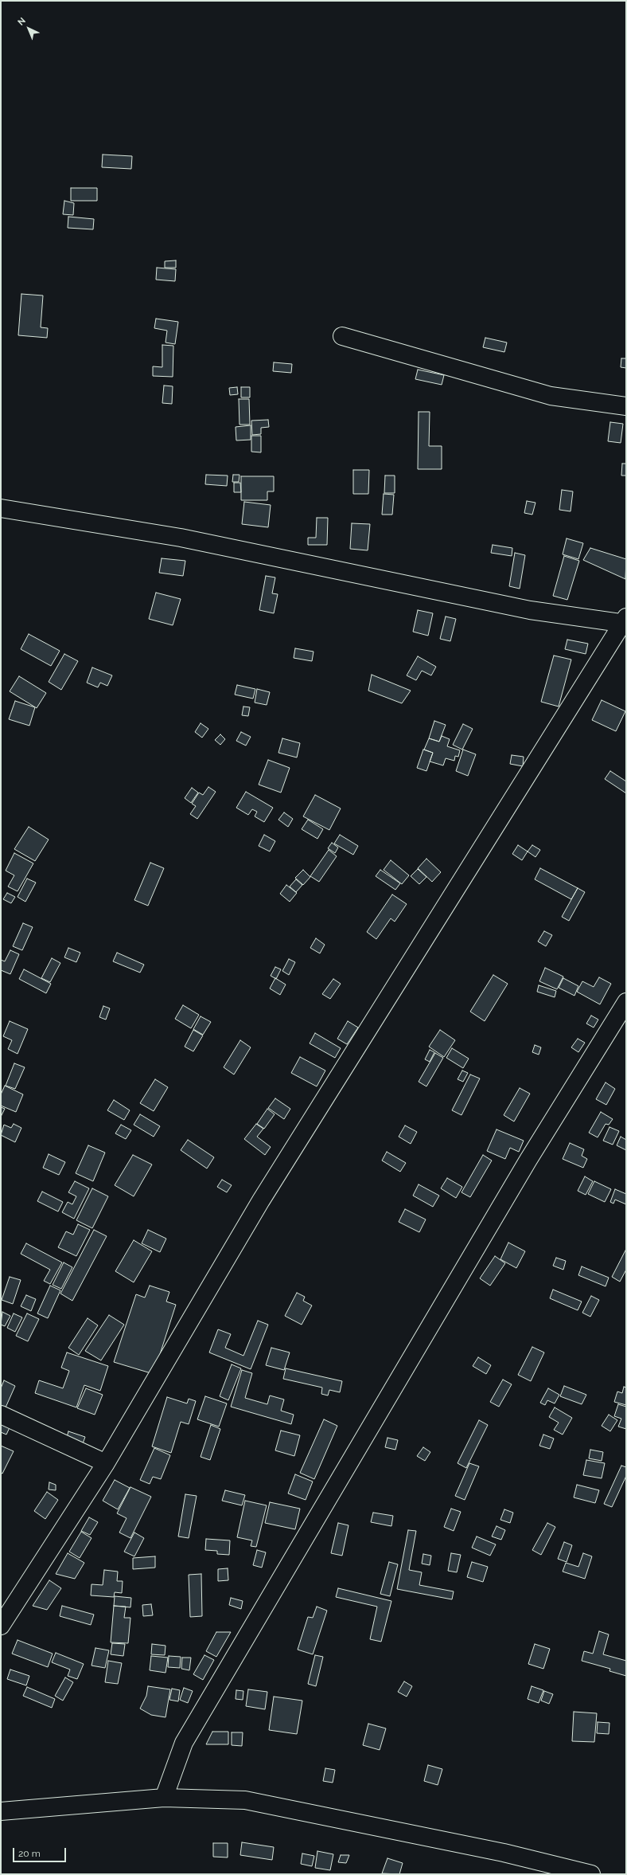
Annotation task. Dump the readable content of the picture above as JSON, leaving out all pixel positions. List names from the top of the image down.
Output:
{
  "scale_bar": "20 m",
  "north": "top left"
}
